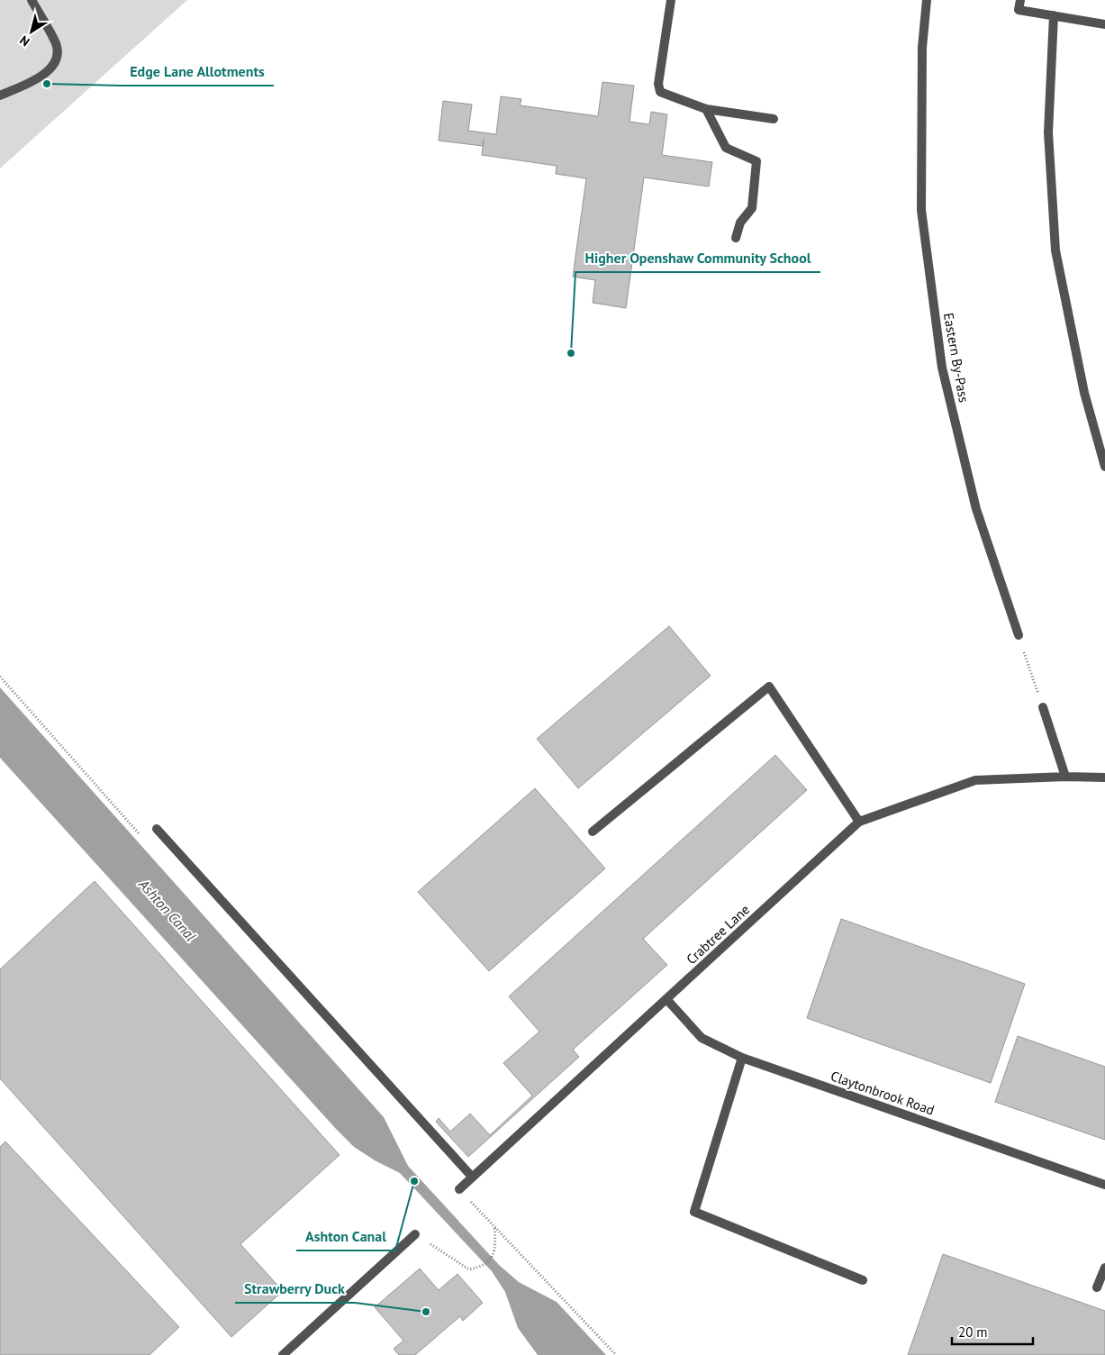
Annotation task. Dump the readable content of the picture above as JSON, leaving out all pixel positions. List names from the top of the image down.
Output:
{
  "streets": {
    "street": ["Eastern By-Pass", "Crabtree Lane", "Claytonbrook Road"]
  },
  "crossings": [
    ["Crabtree Lane", "Claytonbrook Road"]
  ],
  "water": ["Ashton Canal"],
  "places": [
    "Edge Lane Allotments",
    "Higher Openshaw Community School",
    "Ashton Canal",
    "Strawberry Duck"
  ],
  "scale_bar": "20 m",
  "north": "bottom left"
}
